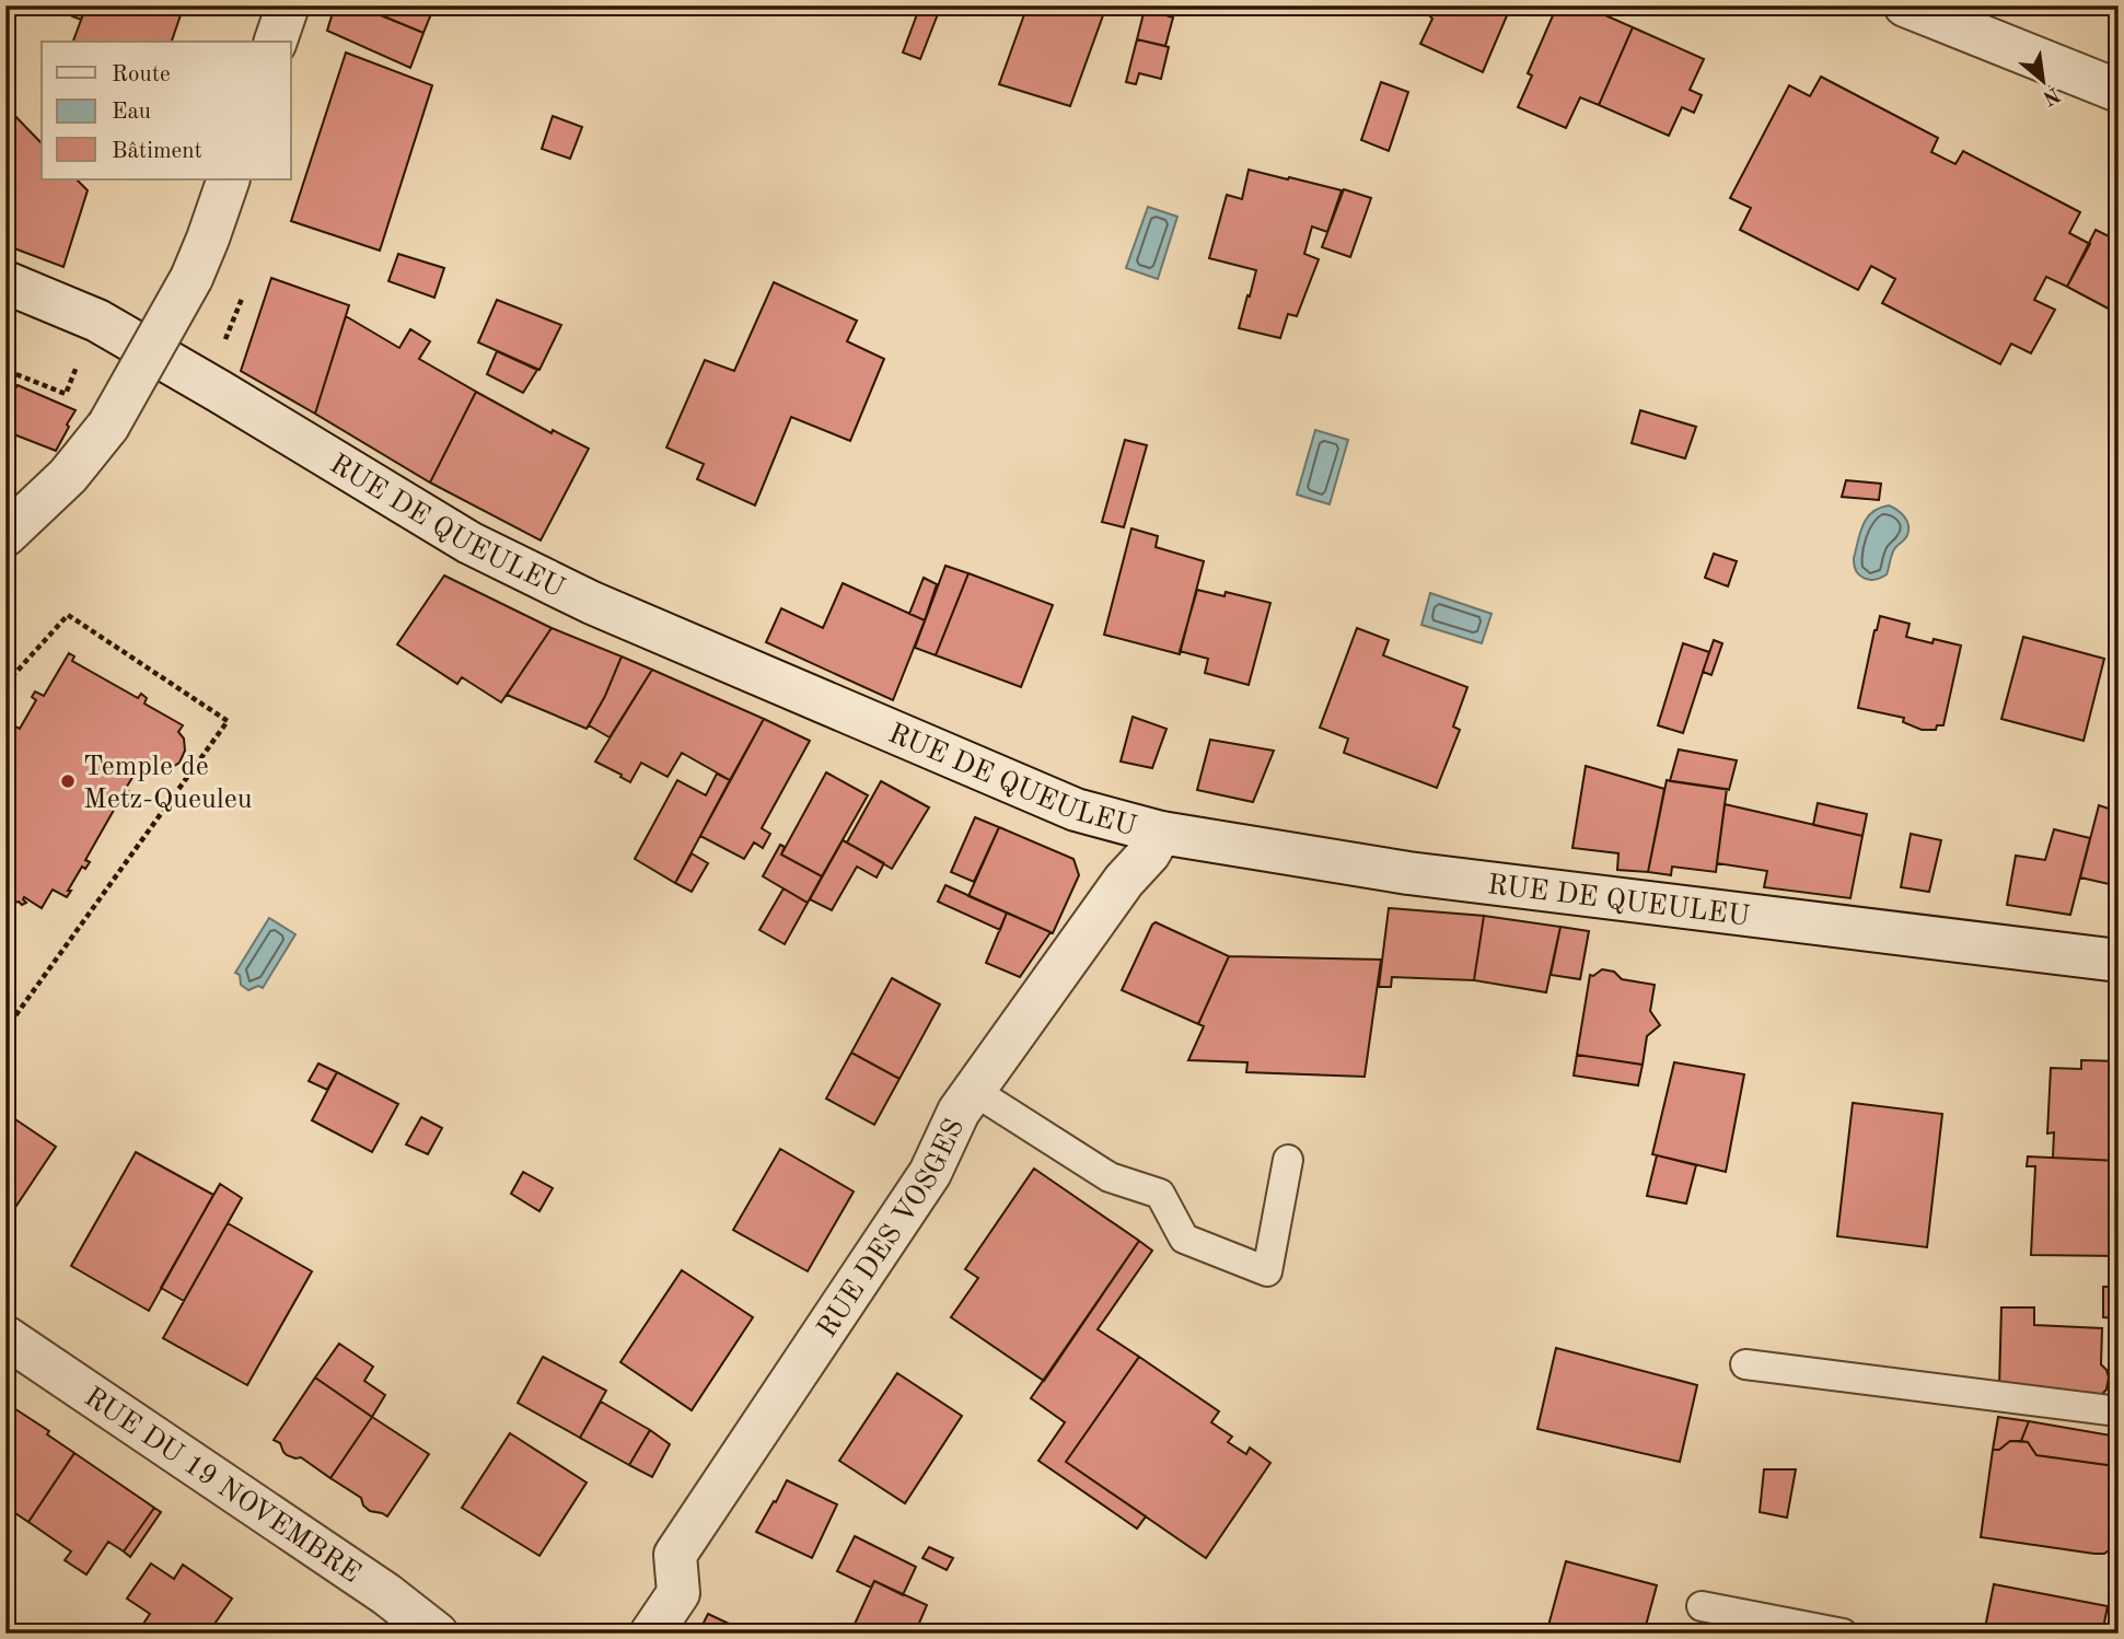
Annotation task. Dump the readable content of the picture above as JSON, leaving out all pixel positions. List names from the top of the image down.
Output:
{
  "streets": {
    "street": ["RUE DE QUEULEU", "RUE DES VOSGES", "RUE DU 19 NOVEMBRE"]
  },
  "crossings": [
    ["RUE DE QUEULEU", "RUE DES VOSGES"]
  ],
  "places": ["Temple de Metz-Queuleu"],
  "legend": ["Route", "Eau", "Bâtiment"],
  "north": "bottom right"
}
